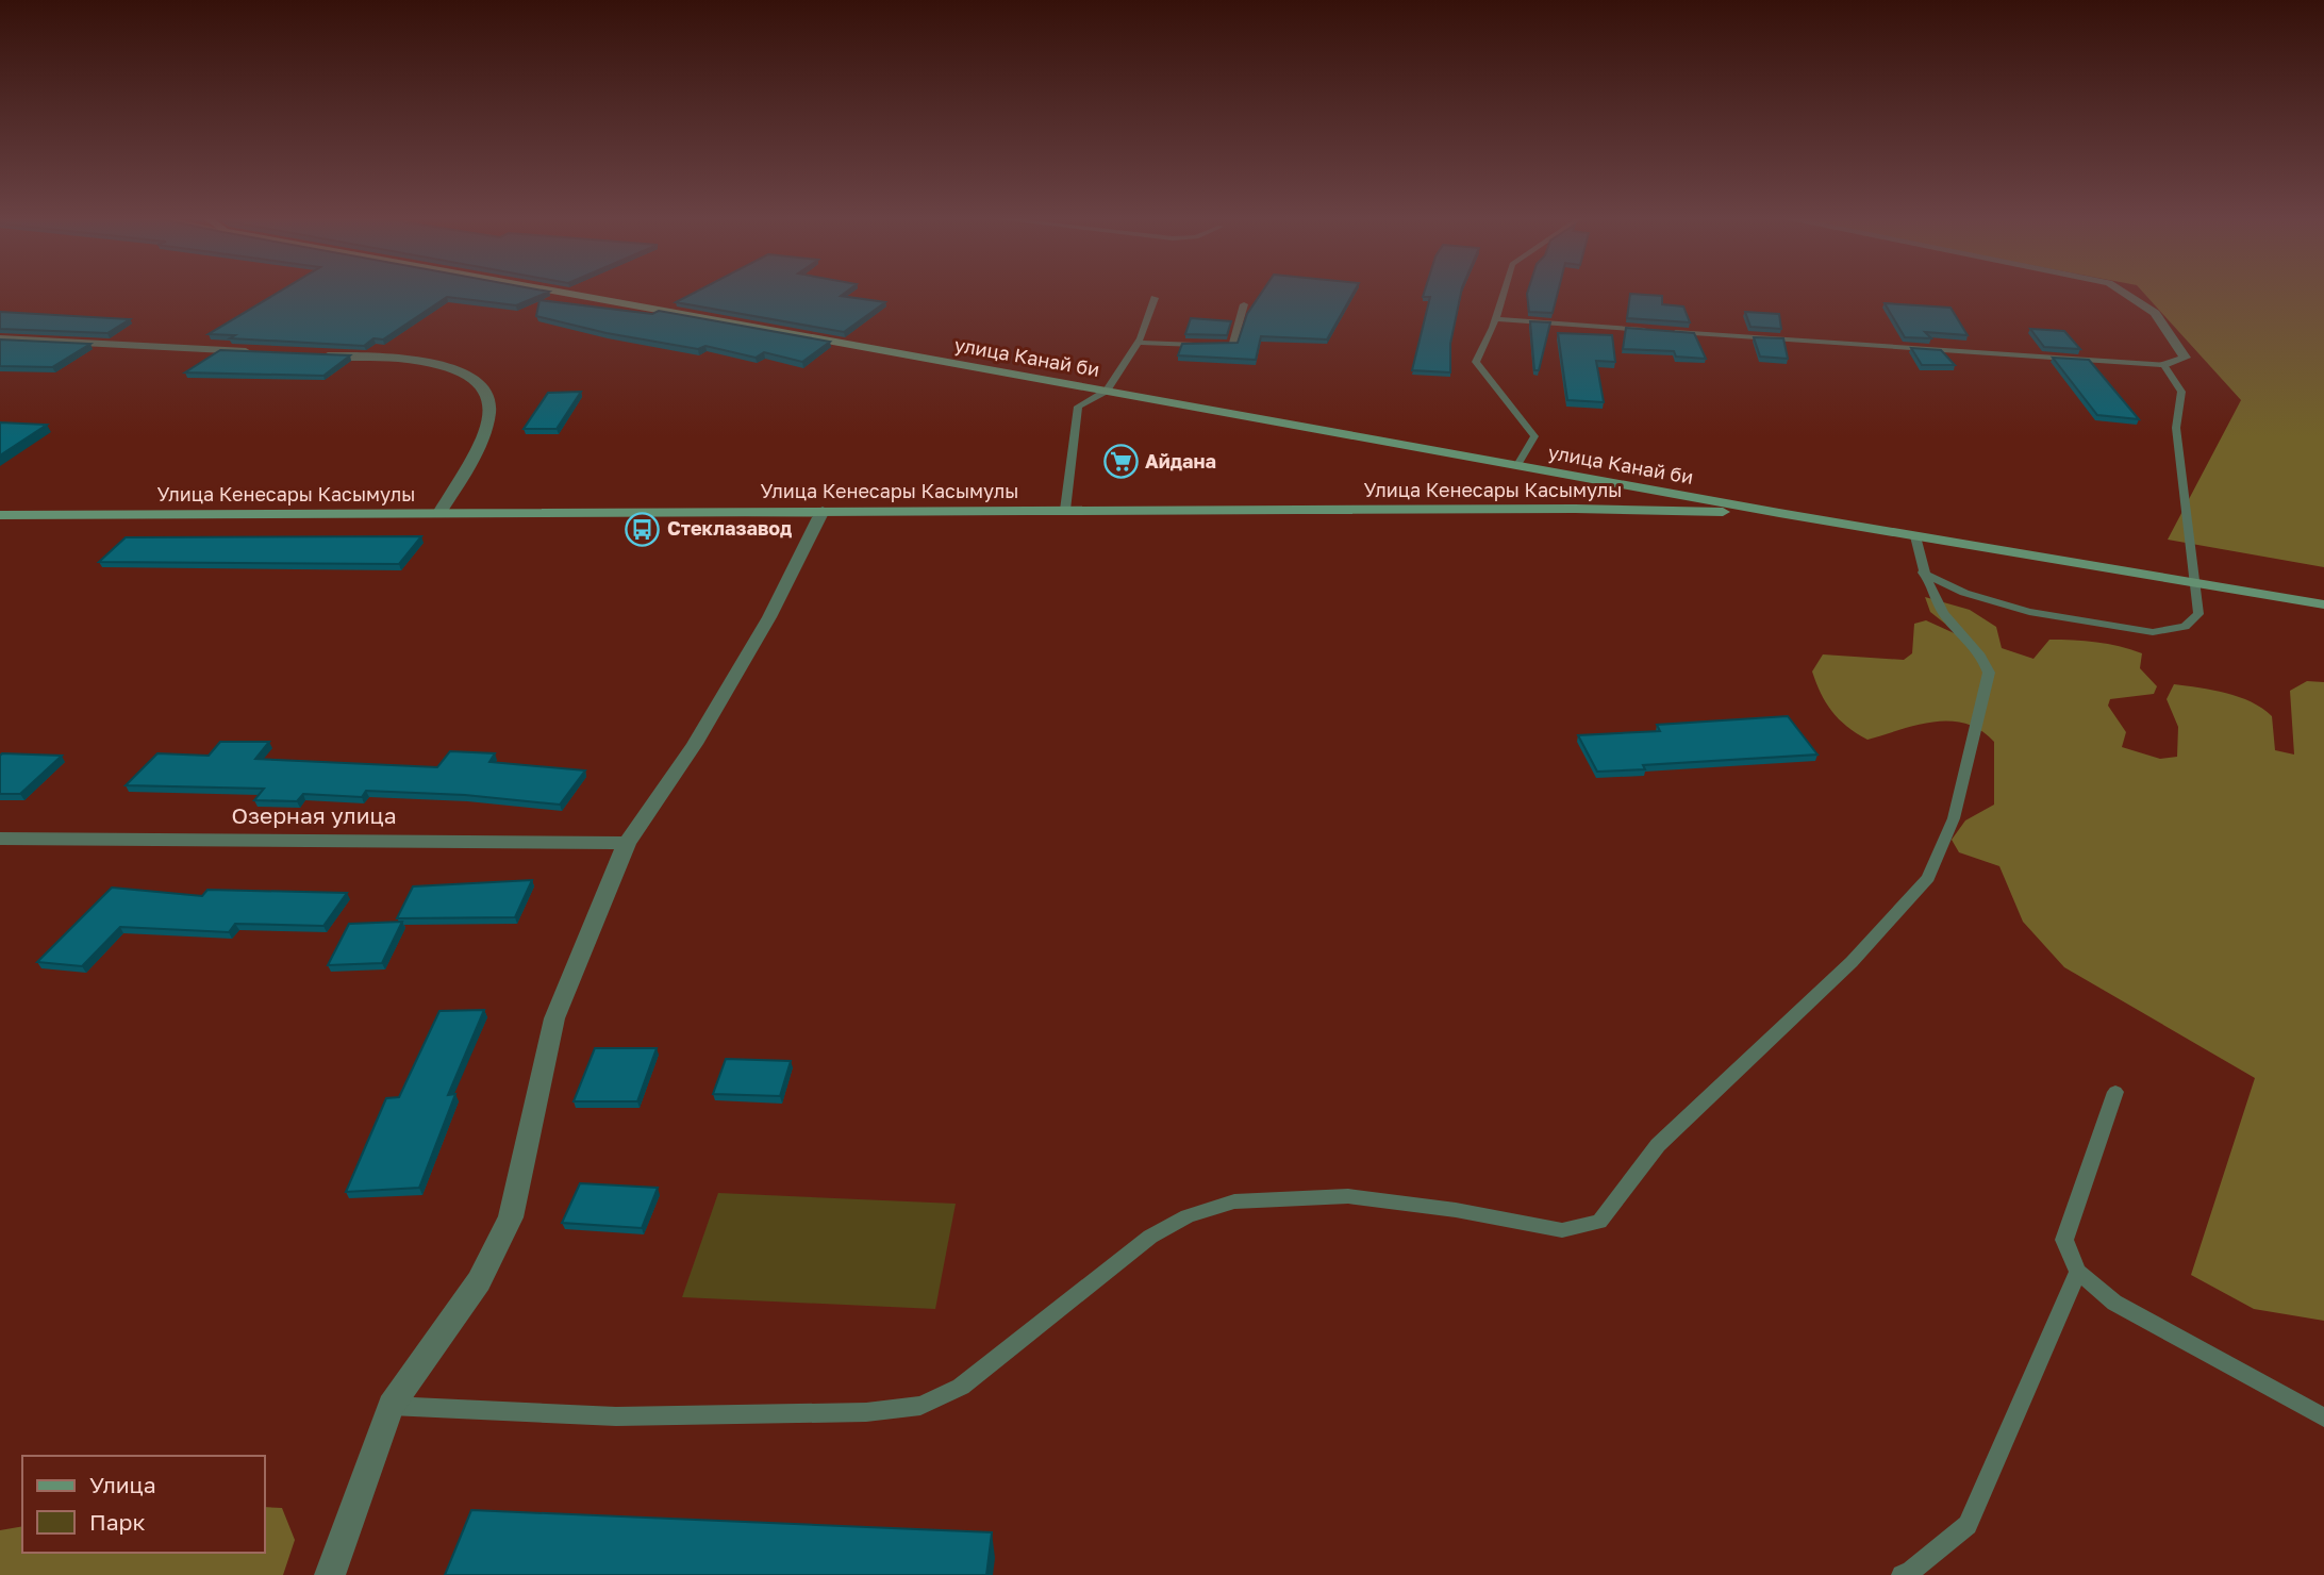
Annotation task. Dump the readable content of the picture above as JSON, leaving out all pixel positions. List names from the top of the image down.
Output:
{
  "streets": {
    "main road": ["улица Канай би", "Улица Кенесары Касымулы"],
    "street": ["Озерная улица"]
  },
  "crossings": [
    ["улица Канай би", "Улица Кенесары Касымулы"]
  ],
  "places": {
    "supermarket": ["Айдана"],
    "bus stop": ["Стеклазавод"]
  },
  "legend": ["Улица", "Парк"]
}
